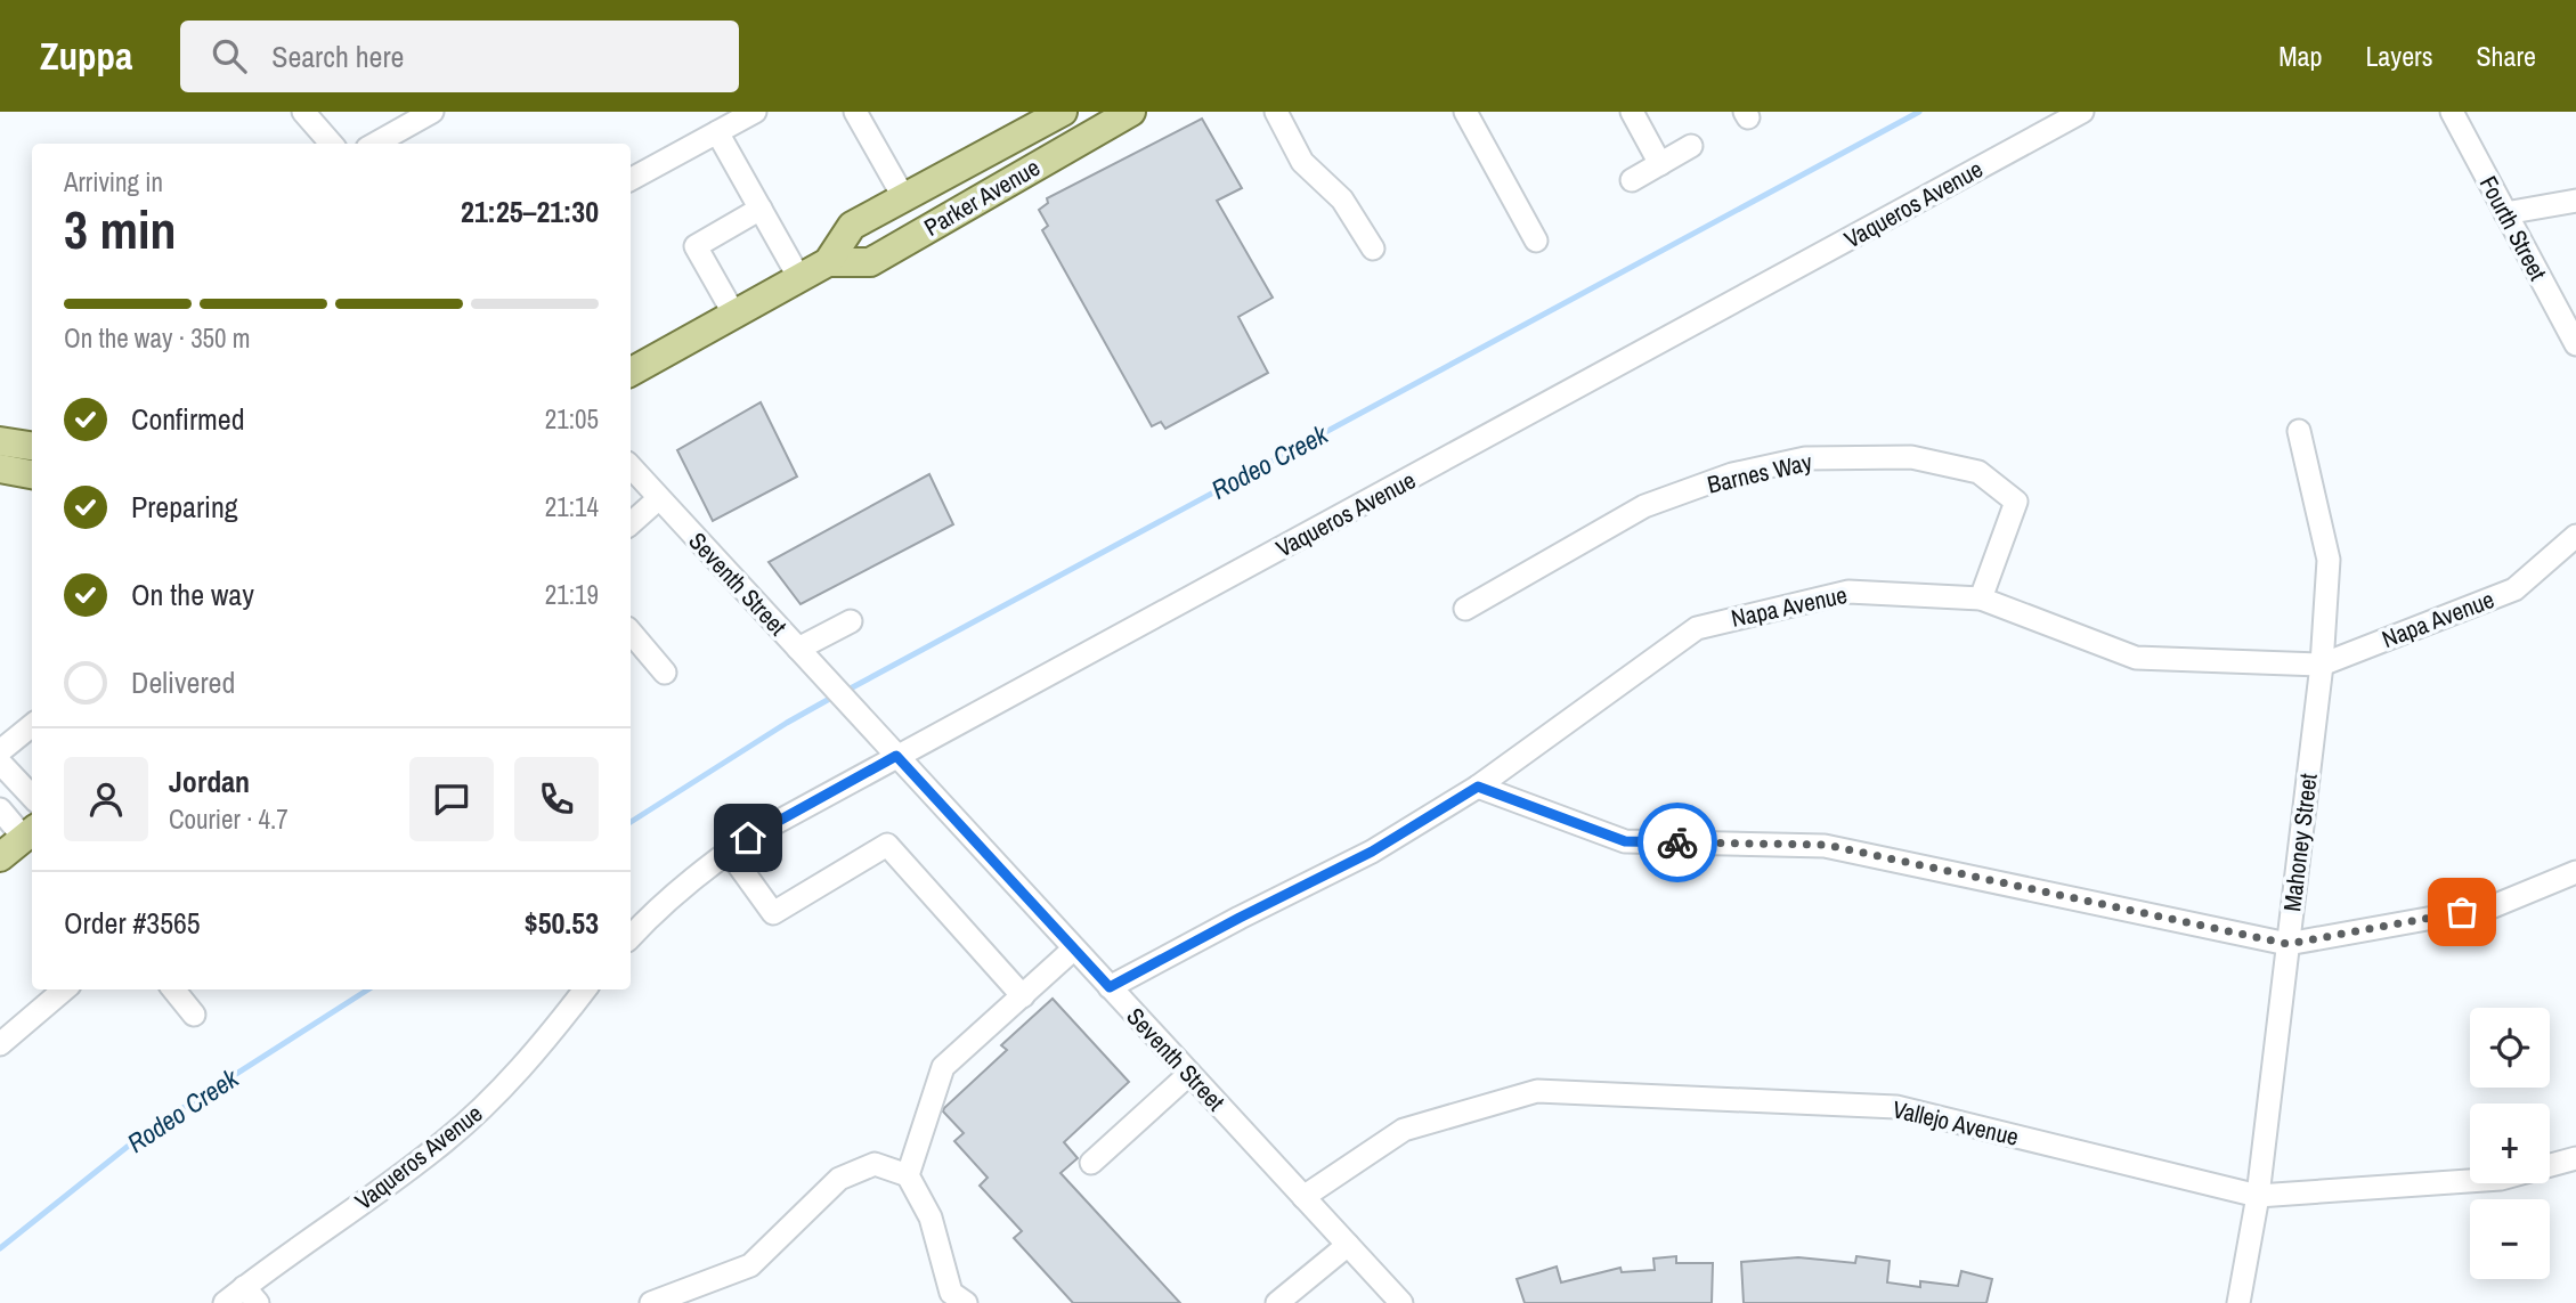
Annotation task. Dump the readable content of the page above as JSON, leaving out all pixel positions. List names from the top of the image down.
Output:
{
  "streets": {
    "main road": ["Parker Avenue"],
    "street": [
      "Vaqueros Avenue",
      "Fourth Street",
      "Barnes Way",
      "Seventh Street",
      "Napa Avenue",
      "Mahoney Street",
      "Vallejo Avenue"
    ]
  },
  "crossings": [
    ["Vaqueros Avenue", "Seventh Street"],
    ["Barnes Way", "Napa Avenue"],
    ["Seventh Street", "Napa Avenue"],
    ["Seventh Street", "Vallejo Avenue"],
    ["Napa Avenue", "Mahoney Street"],
    ["Mahoney Street", "Vallejo Avenue"]
  ],
  "water": ["Rodeo Creek"],
  "page": {
    "header": "Zuppa",
    "search": "Search here",
    "nav": ["Map", "Layers", "Share"],
    "heading": ["3 min", "Arriving in", "21:25–21:30"],
    "panel": [
      "Jordan",
      "Courier · 4.7",
      "Order #3565",
      "$50.53"
    ],
    "bar": "On the way · 350 m",
    "list": [
      ["Confirmed", "21:05"],
      ["Preparing", "21:14"],
      ["On the way", "21:19"],
      "Delivered"
    ],
    "map_buttons": ["+", "−"]
  }
}
